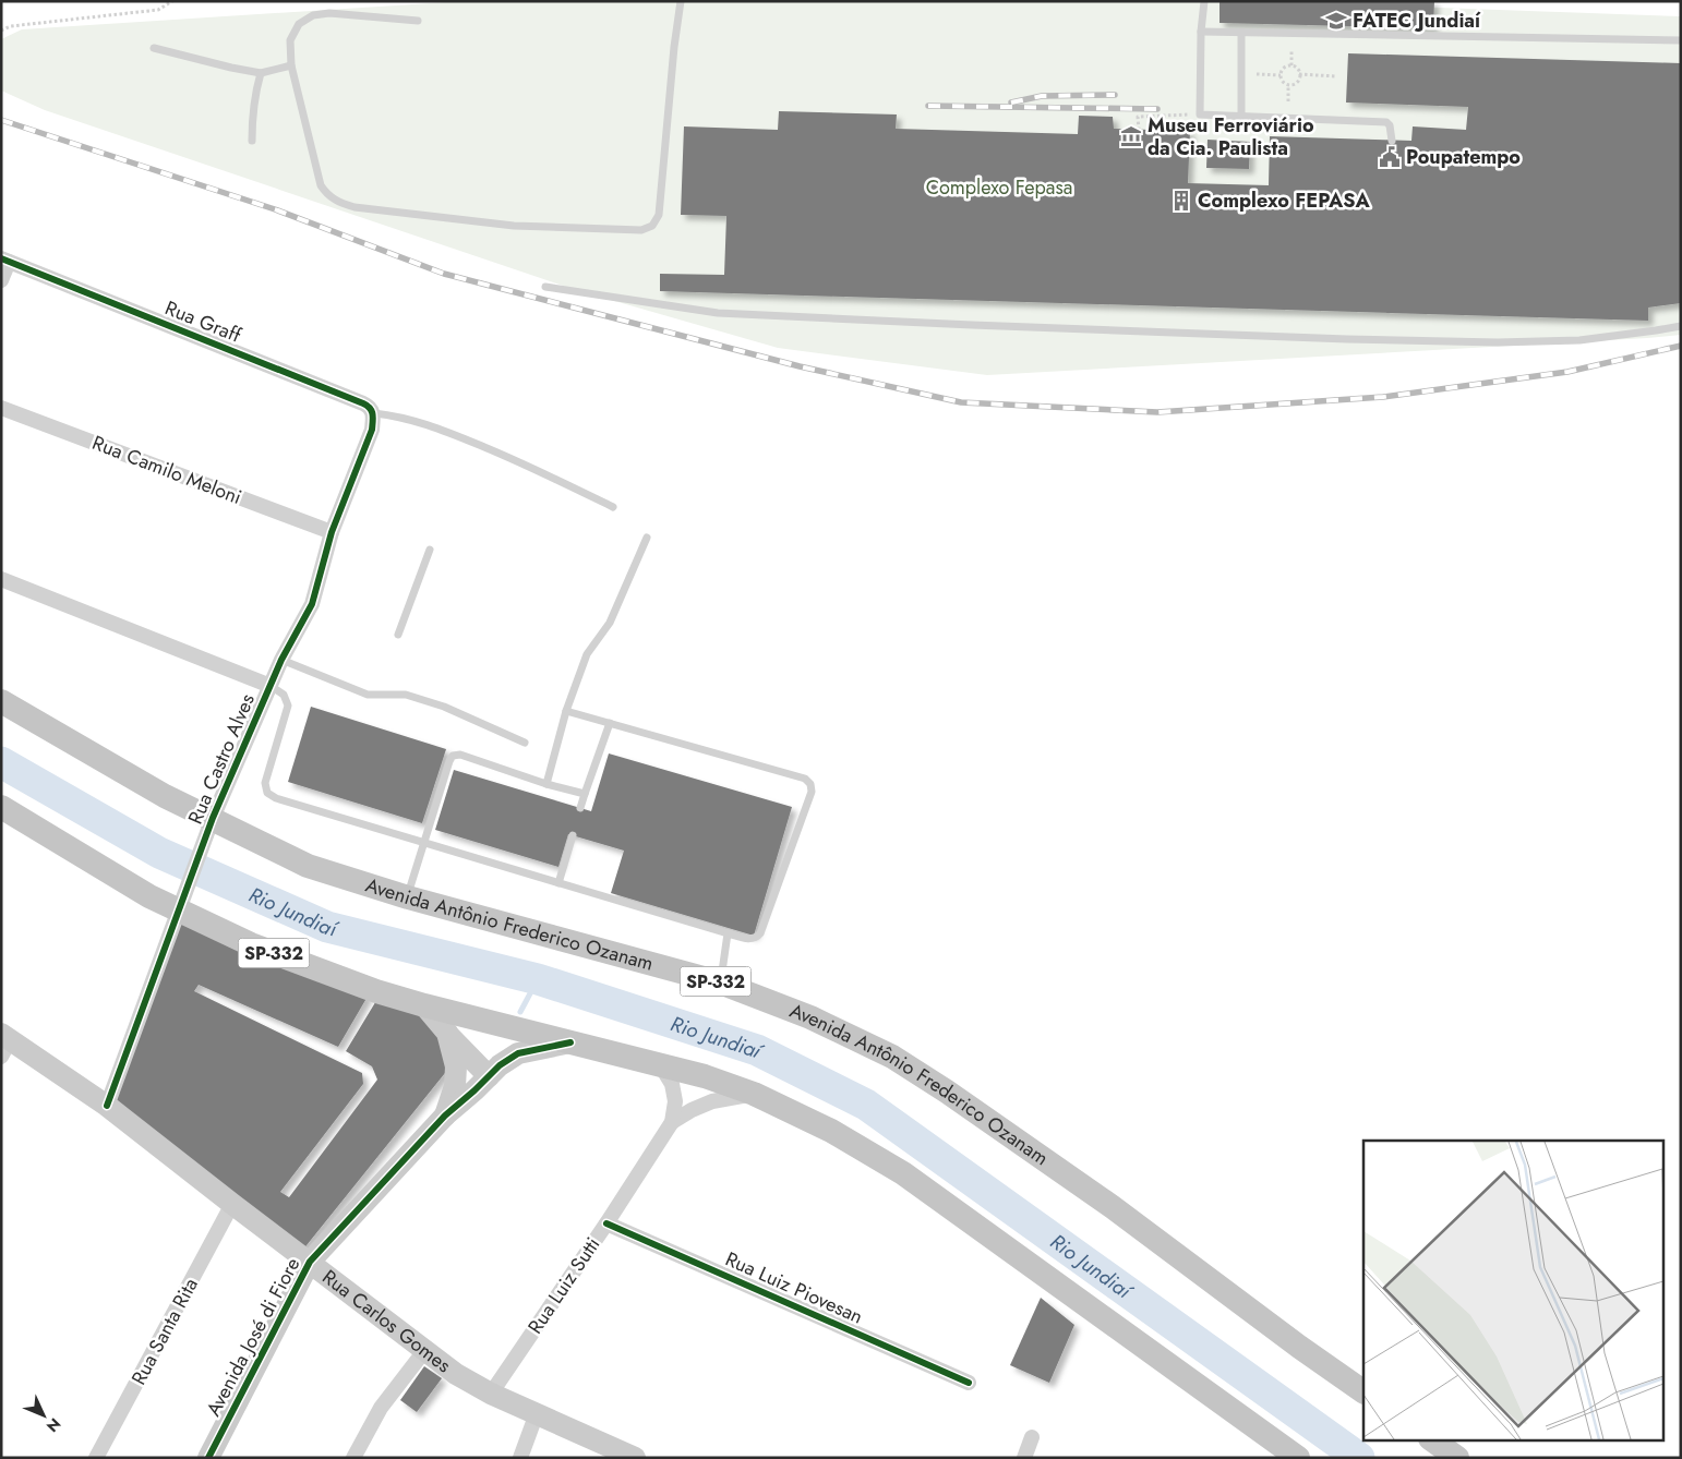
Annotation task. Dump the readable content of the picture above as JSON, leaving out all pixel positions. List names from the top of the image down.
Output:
{
  "streets": {
    "main road": ["Avenida Antônio Frederico Ozanam", "SP-332"],
    "street": [
      "Rua Graff",
      "Rua Camilo Meloni",
      "Rua Castro Alves",
      "Rua Luiz Sutti",
      "Rua Luiz Piovesan",
      "Rua Carlos Gomes",
      "Rua Santa Rita",
      "Avenida José di Fiore"
    ]
  },
  "crossings": [
    ["Rua Graff", "Rua Castro Alves"],
    ["Rua Camilo Meloni", "Rua Castro Alves"],
    ["Rua Castro Alves", "Avenida Antônio Frederico Ozanam"],
    ["Rua Castro Alves", "SP-332"],
    ["Rua Castro Alves", "Rua Carlos Gomes"],
    ["SP-332", "Rua Luiz Sutti"],
    ["SP-332", "Avenida José di Fiore"],
    ["Rua Luiz Sutti", "Rua Luiz Piovesan"],
    ["Rua Luiz Sutti", "Rua Carlos Gomes"],
    ["Rua Carlos Gomes", "Rua Santa Rita"],
    ["Rua Carlos Gomes", "Avenida José di Fiore"]
  ],
  "water": ["Rio Jundiaí"],
  "parks": ["Complexo Fepasa"],
  "places": {
    "school or university": ["FATEC Jundiaí"],
    "museum": ["Museu Ferroviário da Cia. Paulista"],
    "public building": ["Poupatempo"],
    "building": ["Complexo FEPASA"]
  },
  "north": "bottom right"
}
